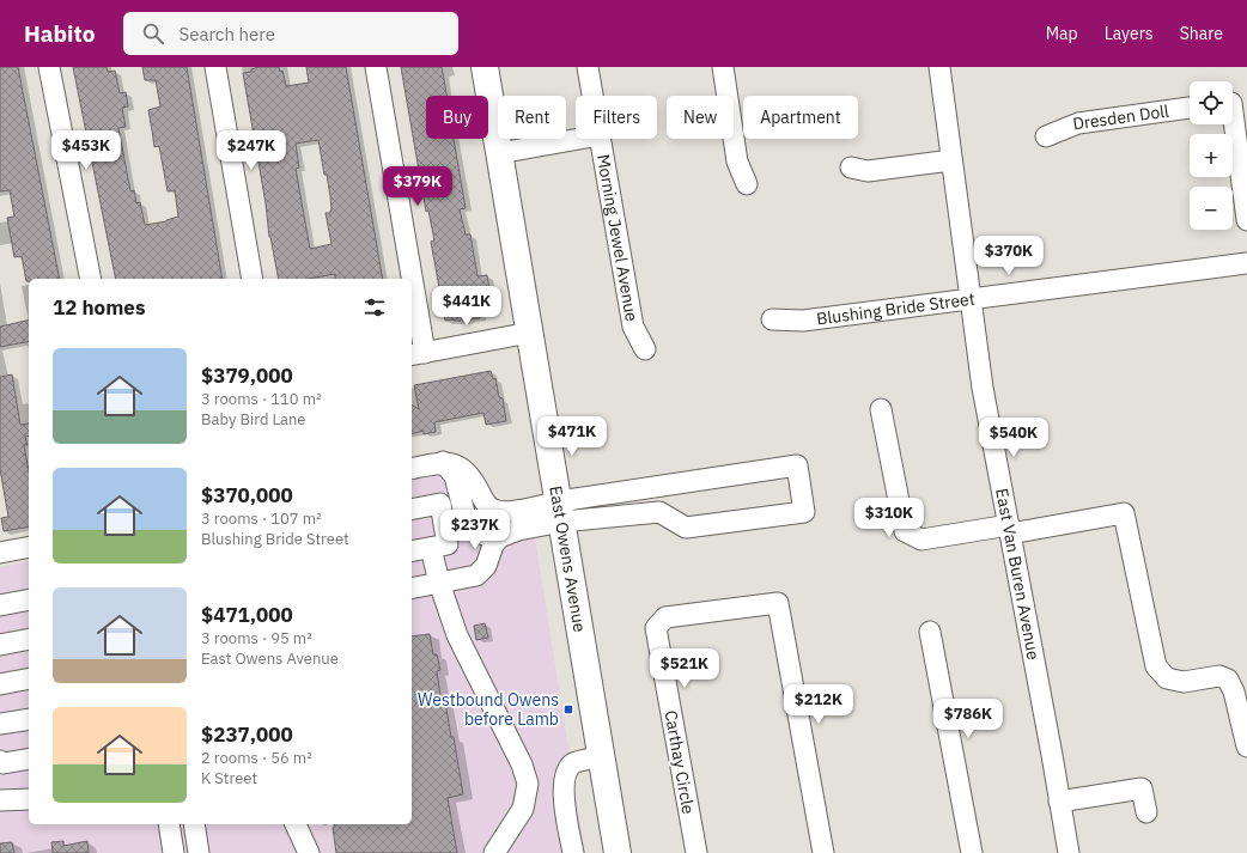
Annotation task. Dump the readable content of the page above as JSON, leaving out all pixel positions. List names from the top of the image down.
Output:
{
  "streets": {
    "main road": ["East Owens Avenue"],
    "street": [
      "Dresden Doll",
      "Morning Jewel Avenue",
      "Blushing Bride Street",
      "East Van Buren Avenue",
      "Carthay Circle"
    ]
  },
  "crossings": [
    ["Blushing Bride Street", "East Van Buren Avenue"]
  ],
  "places": {
    "transit": ["Westbound Owens before Lamb"]
  },
  "page": {
    "header": "Habito",
    "search": "Search here",
    "nav": ["Map", "Layers", "Share"],
    "map_buttons": ["+", "−"],
    "chip": [
      "Buy",
      "Rent",
      "Filters",
      "New",
      "Apartment"
    ],
    "price": [
      "$453K",
      "$247K",
      "$379K",
      "$370K",
      "$441K",
      "$471K",
      "$540K",
      "$310K",
      "$237K",
      "$521K",
      "$212K",
      "$786K"
    ],
    "heading": "12 homes",
    "list": [
      {
        "name": "$379,000",
        "note": "3 rooms · 110 m² · Baby Bird Lane"
      },
      {
        "name": "$370,000",
        "note": "3 rooms · 107 m² · Blushing Bride Street"
      },
      {
        "name": "$471,000",
        "note": "3 rooms · 95 m² · East Owens Avenue"
      },
      {
        "name": "$237,000",
        "note": "2 rooms · 56 m² · K Street"
      }
    ]
  }
}
